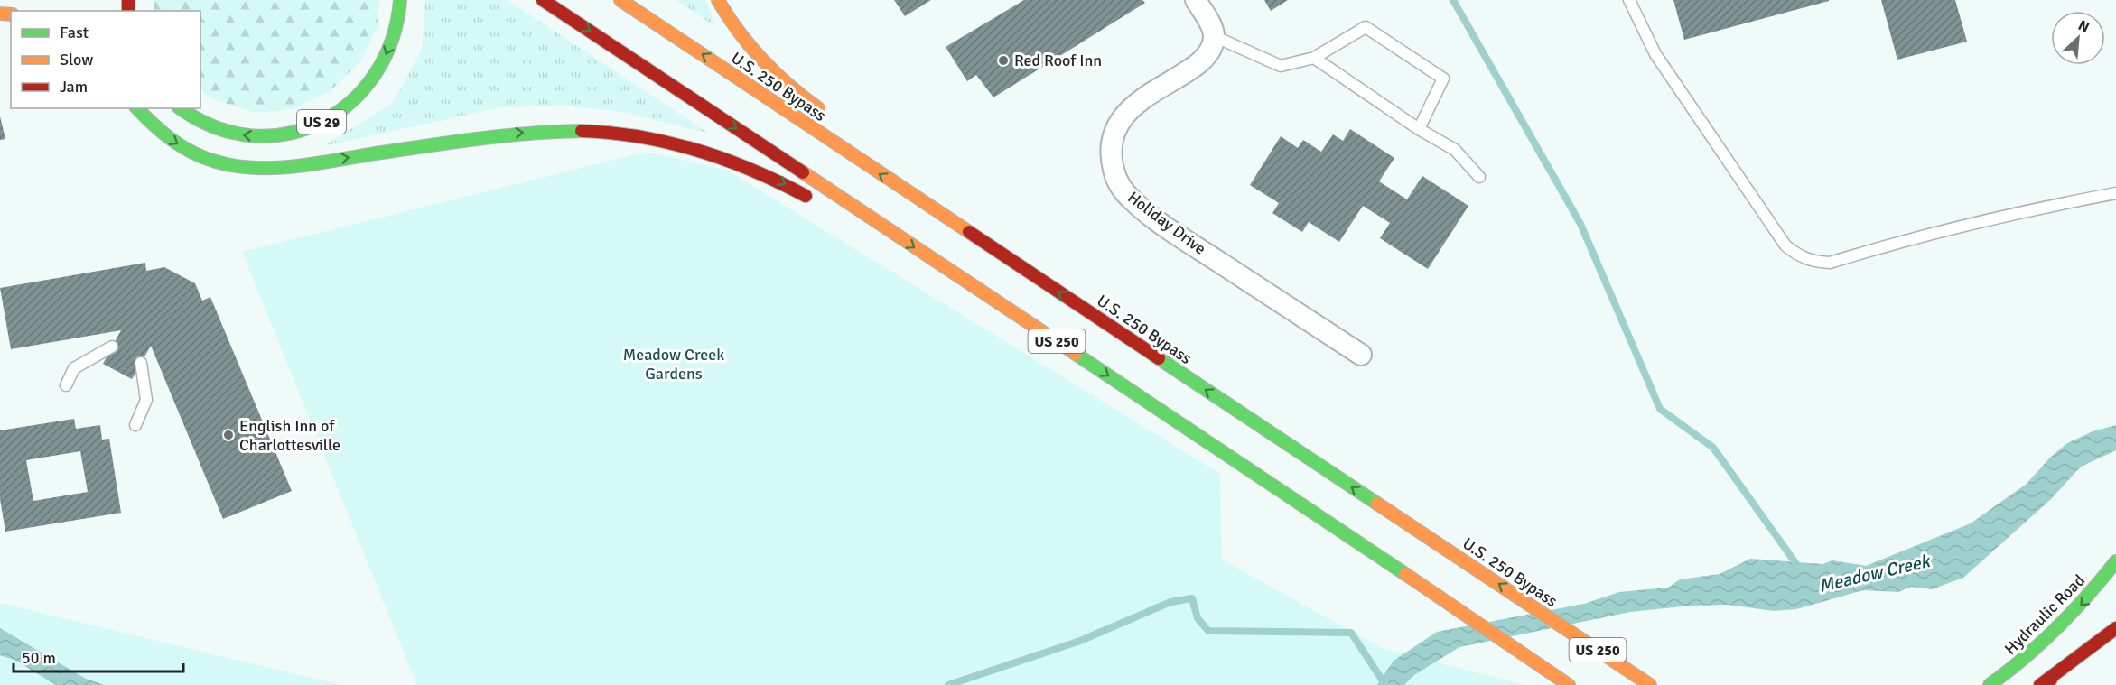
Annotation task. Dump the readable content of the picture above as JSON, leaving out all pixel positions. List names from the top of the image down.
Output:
{
  "streets": {
    "main road": [
      "U.S. 250 Bypass",
      "US 29",
      "US 250",
      "Hydraulic Road"
    ],
    "street": ["Holiday Drive"]
  },
  "water": ["Meadow Creek"],
  "parks": ["Meadow Creek Gardens"],
  "places": ["Red Roof Inn", "English Inn of Charlottesville"],
  "legend": ["Fast", "Slow", "Jam"],
  "scale_bar": "50 m",
  "north": "top right"
}
